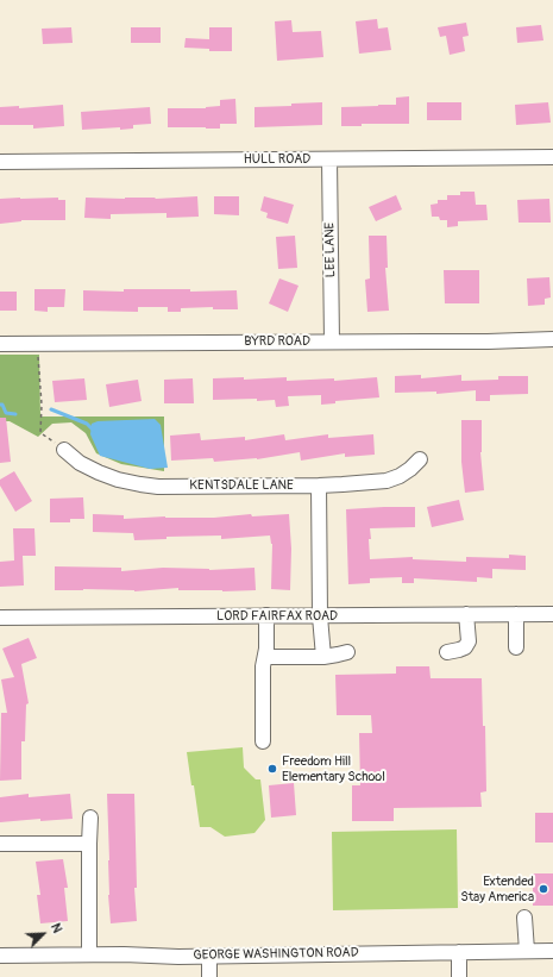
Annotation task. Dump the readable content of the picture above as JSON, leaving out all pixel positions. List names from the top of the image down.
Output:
{
  "streets": {
    "street": [
      "HULL ROAD",
      "LEE LANE",
      "BYRD ROAD",
      "KENTSDALE LANE",
      "LORD FAIRFAX ROAD",
      "GEORGE WASHINGTON ROAD"
    ]
  },
  "crossings": [
    ["HULL ROAD", "LEE LANE"],
    ["LEE LANE", "BYRD ROAD"]
  ],
  "places": ["Freedom Hill Elementary School", "Extended Stay America"],
  "north": "top right"
}
